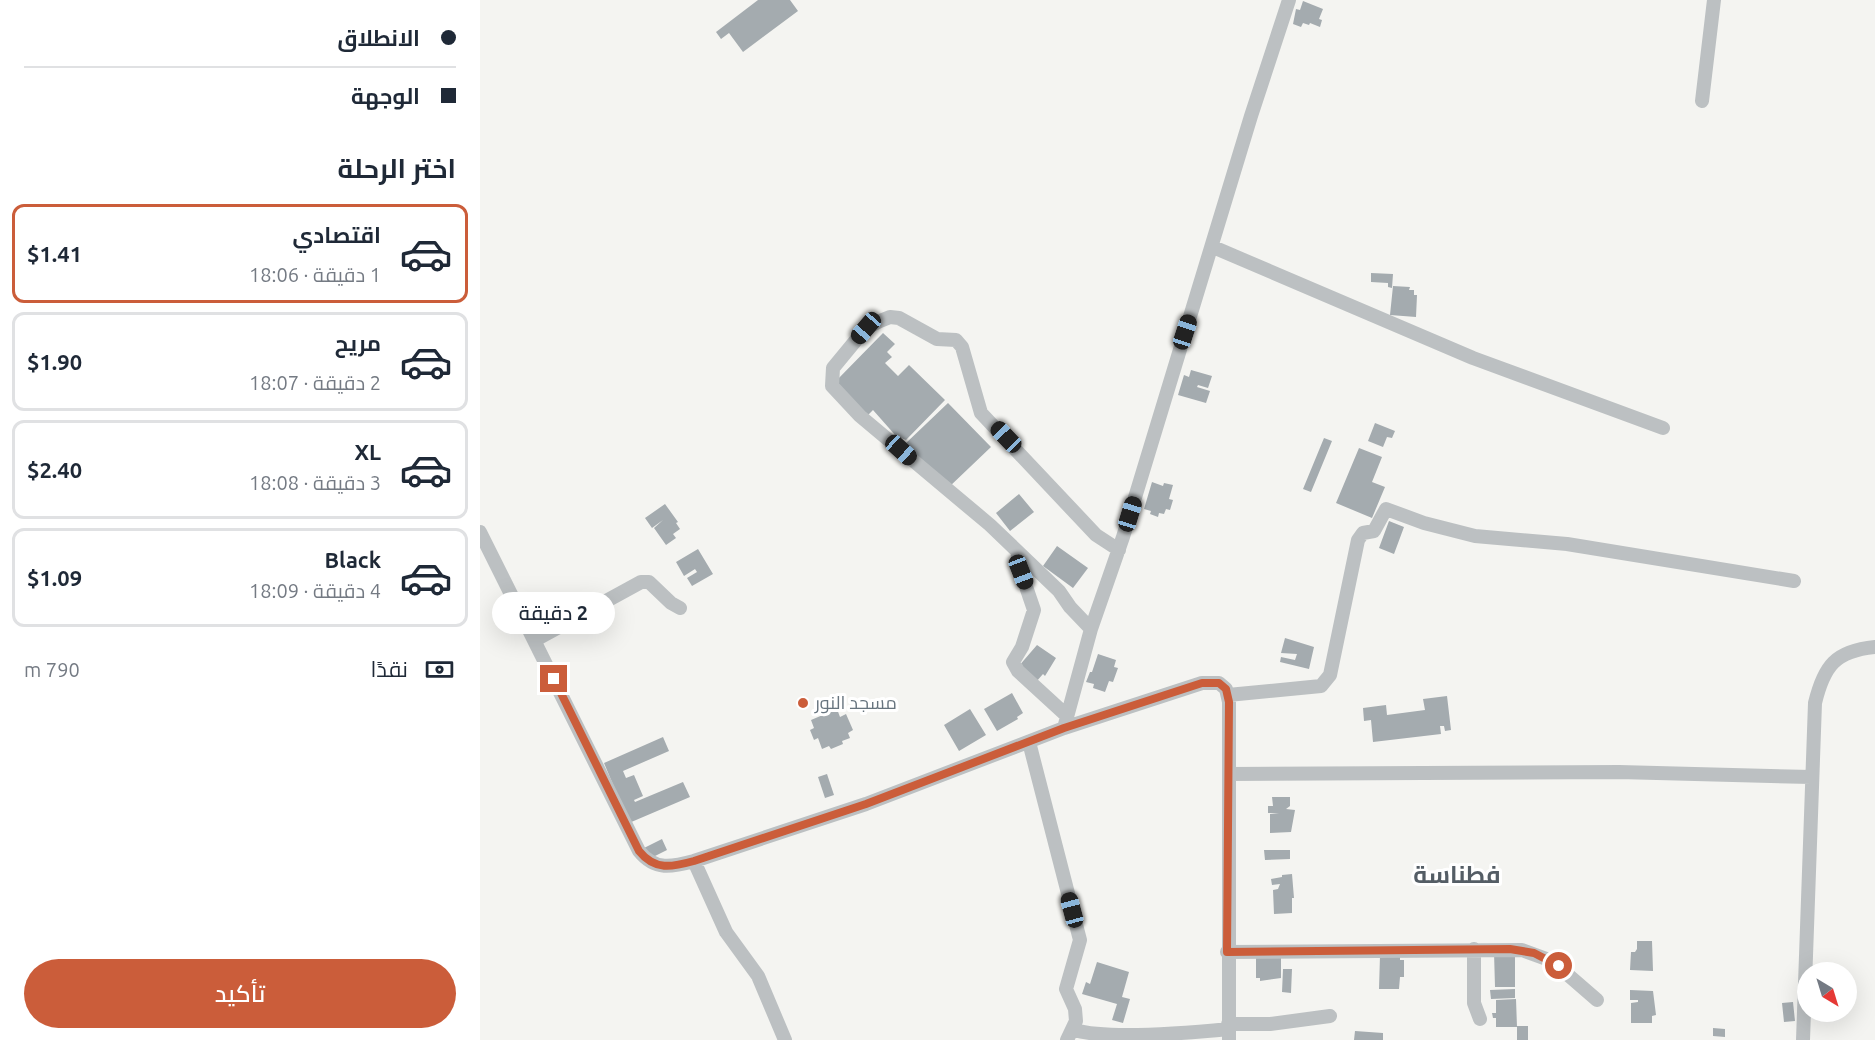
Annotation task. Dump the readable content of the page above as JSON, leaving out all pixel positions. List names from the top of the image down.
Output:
{
  "districts": ["فطناسة"],
  "places": ["مسجد النور"],
  "north": "bottom right",
  "page": {
    "banner": ["الانطلاق", "الوجهة"],
    "heading": "اختر الرحلة",
    "list": [
      {
        "name": "اقتصادي",
        "note": "1 دقيقة · 18:06",
        "value": "$1.41"
      },
      {
        "name": "مريح",
        "note": "2 دقيقة · 18:07",
        "value": "$1.90"
      },
      {
        "name": "XL",
        "note": "3 دقيقة · 18:08",
        "value": "$2.40"
      },
      {
        "name": "Black",
        "note": "4 دقيقة · 18:09",
        "value": "$1.09"
      }
    ],
    "bubble": "2 دقيقة",
    "pay": ["نقدًا", "790 m"],
    "buttons": "تأكيد"
  }
}
